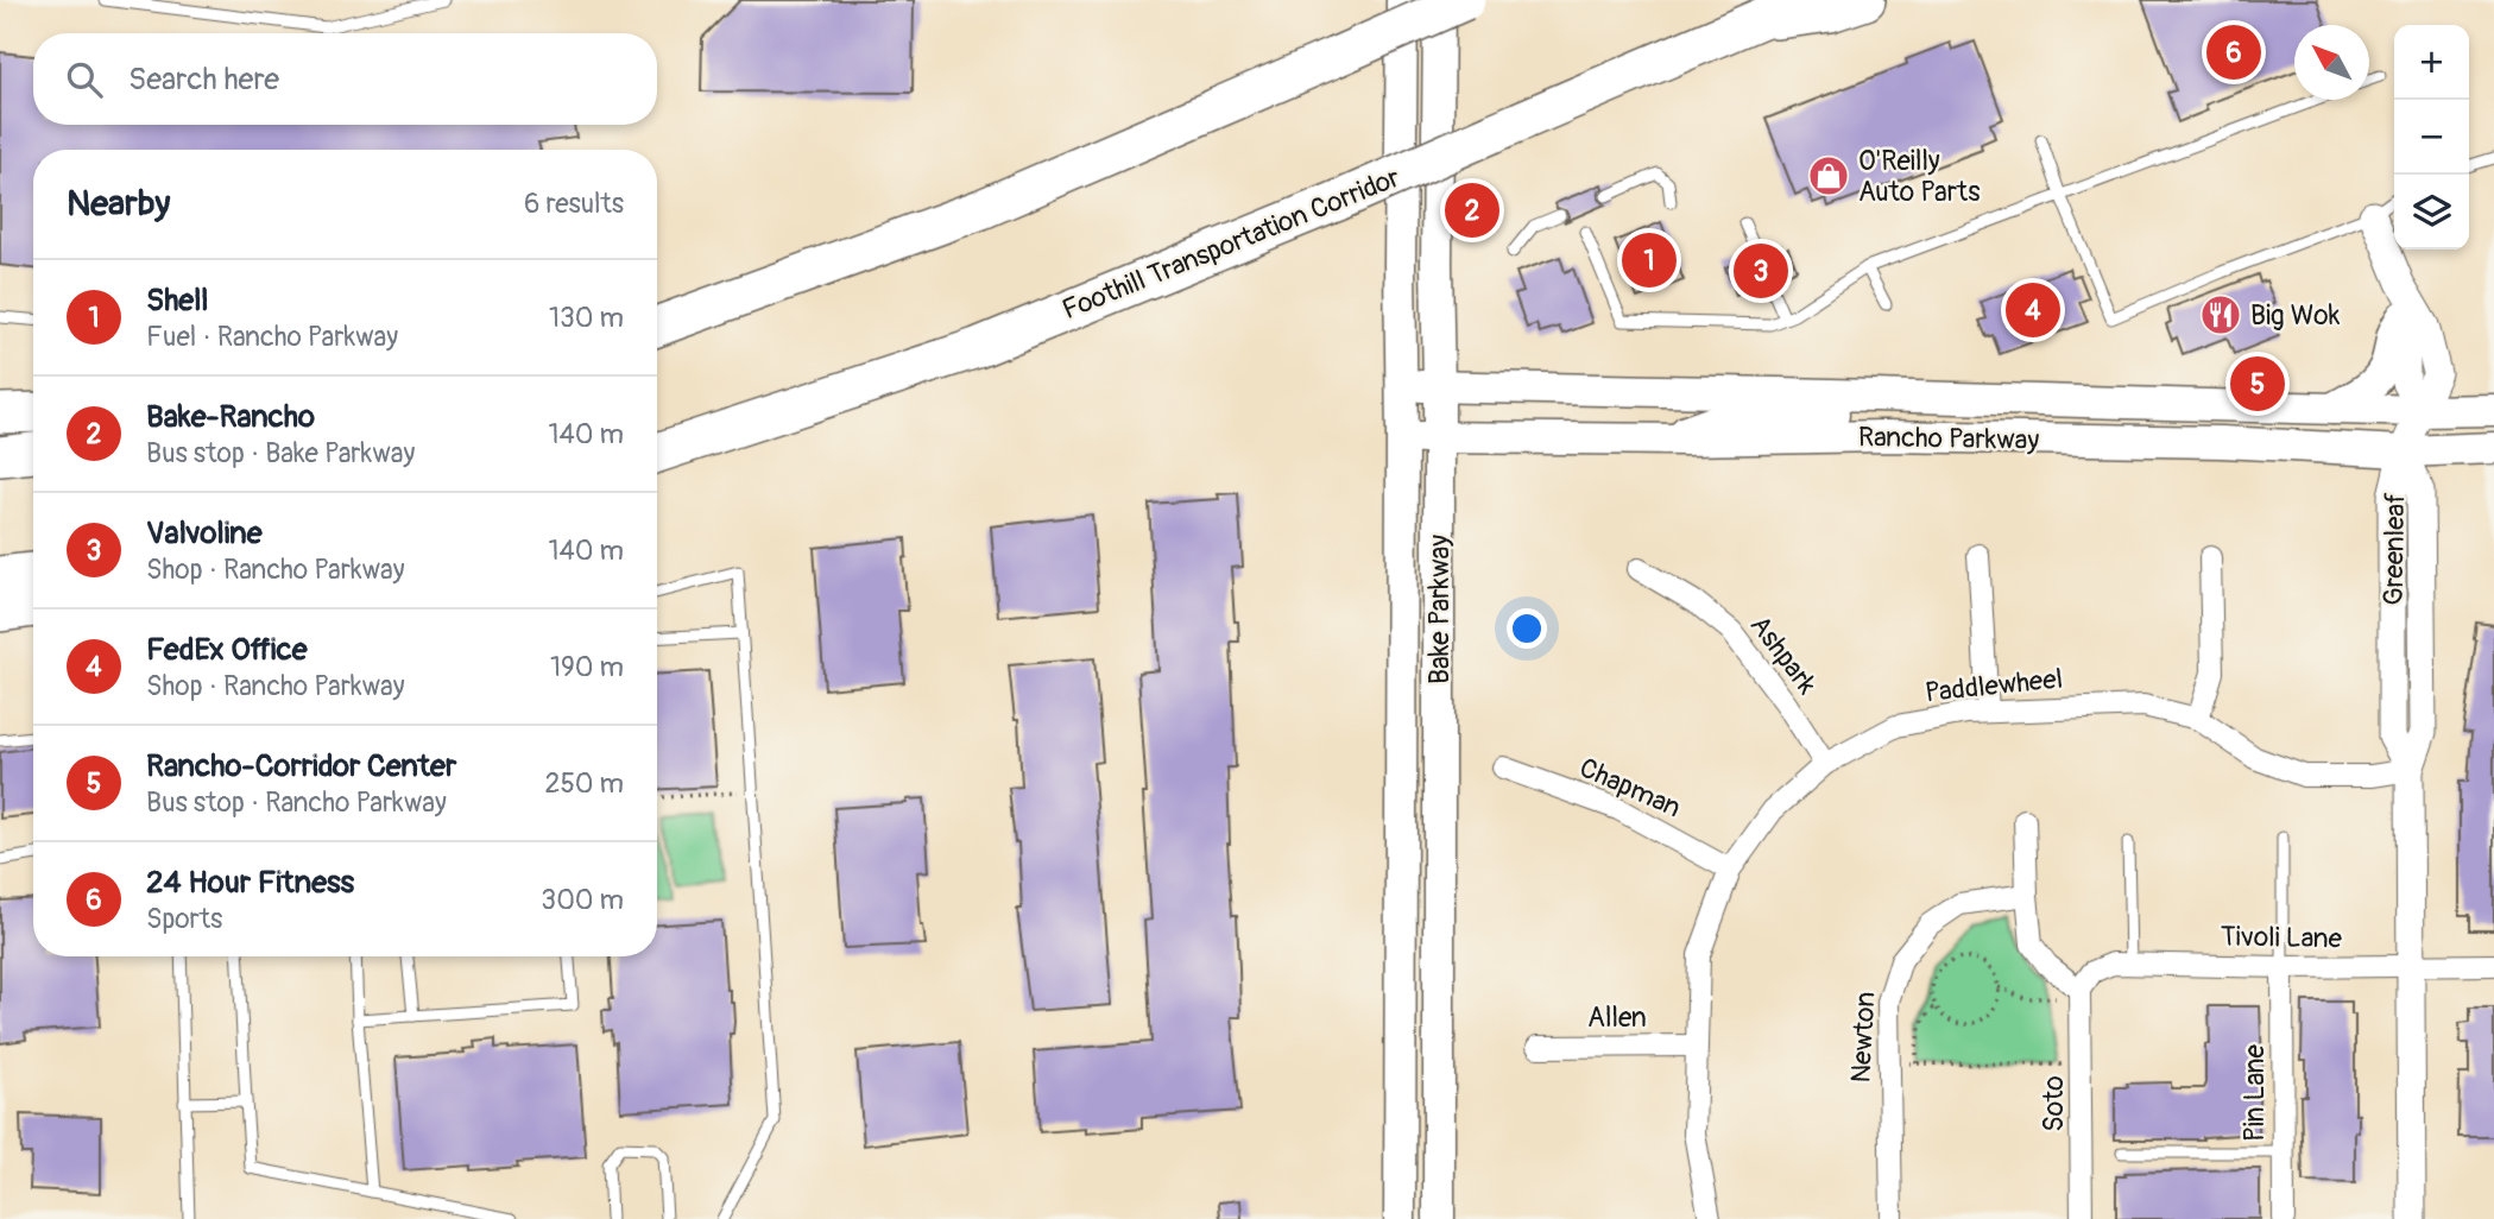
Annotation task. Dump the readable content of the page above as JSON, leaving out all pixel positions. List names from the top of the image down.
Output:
{
  "streets": {
    "highway": ["Foothill Transportation Corridor"],
    "main road": ["Rancho Parkway", "Bake Parkway"],
    "street": [
      "Greenleaf",
      "Ashpark",
      "Paddlewheel",
      "Chapman",
      "Tivoli Lane",
      "Allen",
      "Newton",
      "Pin Lane",
      "Soto"
    ]
  },
  "crossings": [
    ["Rancho Parkway", "Greenleaf"],
    ["Rancho Parkway", "Bake Parkway"],
    ["Greenleaf", "Paddlewheel"],
    ["Greenleaf", "Tivoli Lane"],
    ["Ashpark", "Paddlewheel"],
    ["Paddlewheel", "Chapman"],
    ["Paddlewheel", "Allen"],
    ["Tivoli Lane", "Pin Lane"],
    ["Tivoli Lane", "Soto"]
  ],
  "places": {
    "shop": ["O'Reilly Auto Parts"],
    "restaurant": ["Big Wok"]
  },
  "north": "top left",
  "page": {
    "pins": [
      "6",
      "2",
      "1",
      "3",
      "4",
      "5"
    ],
    "map_buttons": ["+", "−"],
    "search": "Search here",
    "heading": ["Nearby", "6 results"],
    "list": [
      {
        "mark": "1",
        "name": "Shell",
        "note": "Fuel · Rancho Parkway",
        "value": "130 m"
      },
      {
        "mark": "2",
        "name": "Bake-Rancho",
        "note": "Bus stop · Bake Parkway",
        "value": "140 m"
      },
      {
        "mark": "3",
        "name": "Valvoline",
        "note": "Shop · Rancho Parkway",
        "value": "140 m"
      },
      {
        "mark": "4",
        "name": "FedEx Office",
        "note": "Shop · Rancho Parkway",
        "value": "190 m"
      },
      {
        "mark": "5",
        "name": "Rancho-Corridor Center",
        "note": "Bus stop · Rancho Parkway",
        "value": "250 m"
      },
      {
        "mark": "6",
        "name": "24 Hour Fitness",
        "note": "Sports",
        "value": "300 m"
      }
    ]
  }
}
